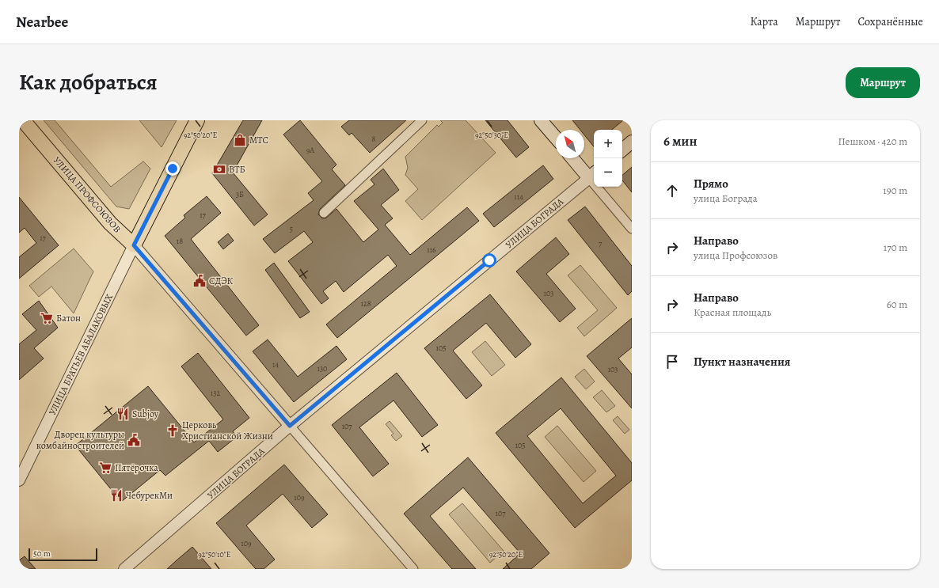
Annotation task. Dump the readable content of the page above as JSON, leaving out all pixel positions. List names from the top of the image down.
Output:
{
  "streets": {
    "main road": ["УЛИЦА ПРОФСОЮЗОВ"],
    "street": ["УЛИЦА БОГРАДА", "УЛИЦА БРАТЬЕВ АБАЛАКОВЫХ"]
  },
  "crossings": [
    ["УЛИЦА ПРОФСОЮЗОВ", "УЛИЦА БОГРАДА"],
    ["УЛИЦА ПРОФСОЮЗОВ", "УЛИЦА БРАТЬЕВ АБАЛАКОВЫХ"]
  ],
  "places": {
    "shop": ["МТС"],
    "bank": ["ВТБ"],
    "public building": ["СДЭК", "Дворец культуры комбайностроителей"],
    "supermarket": ["Батон", "Пятёрочка"],
    "restaurant": ["Subjoy", "ЧебурекМи"],
    "church": ["Церковь Христианской Жизни"]
  },
  "house_numbers": [
    "8",
    "9А",
    "3Б",
    "114",
    "17",
    "5",
    "17",
    "18",
    "7",
    "116",
    "103",
    "128",
    "105",
    "14",
    "130",
    "103",
    "132",
    "107",
    "105",
    "109",
    "107",
    "109"
  ],
  "scale_bar": "50 m",
  "north": "top left",
  "page": {
    "header": "Nearbee",
    "nav": ["Карта", "Маршрут", "Сохранённые"],
    "title": "Как добраться",
    "buttons": "Маршрут",
    "heading": ["6 мин", "Пешком · 420 m"],
    "map_buttons": ["+", "−"],
    "list": [
      ["Прямо", "улица Бограда", "190 m"],
      ["Направо", "улица Профсоюзов", "170 m"],
      ["Направо", "Красная площадь", "60 m"],
      "Пункт назначения"
    ],
    "scale": "50 m"
  },
  "coordinates": ["92°50'20\"E", "92°50'30\"E", "92°50'10\"E"]
}
